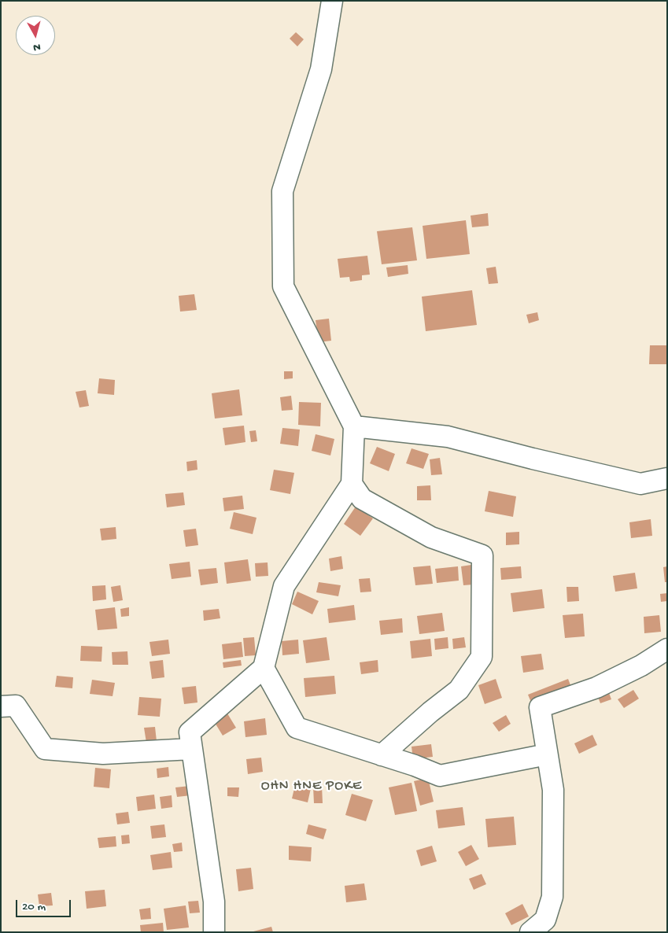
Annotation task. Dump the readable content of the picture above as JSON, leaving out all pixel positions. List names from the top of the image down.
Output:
{
  "districts": ["OHN HNE POKE"],
  "scale_bar": "20 m",
  "north": "bottom"
}
